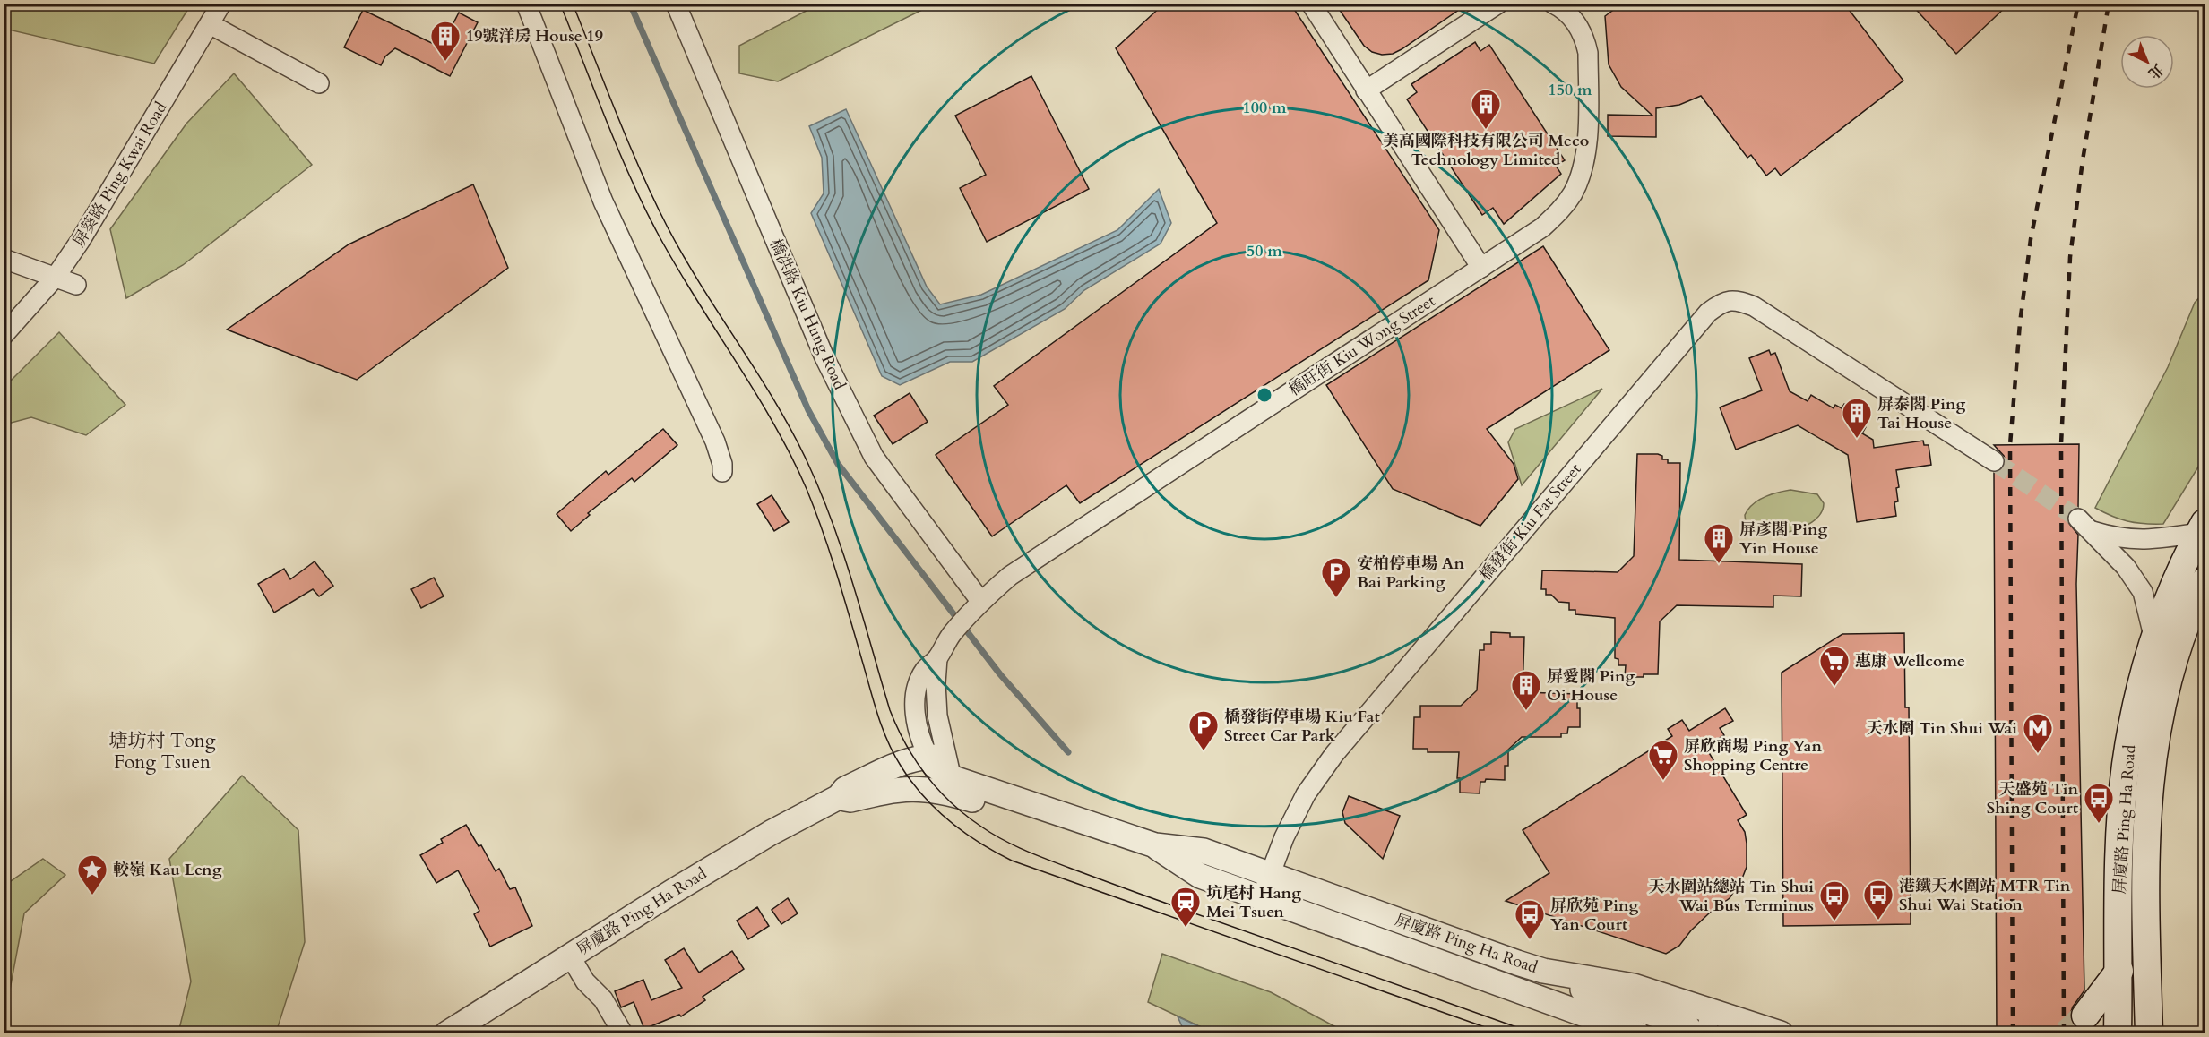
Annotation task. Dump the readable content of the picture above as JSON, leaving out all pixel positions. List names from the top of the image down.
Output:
{
  "streets": {
    "main road": ["屏廈路 Ping Ha Road"],
    "street": [
      "屏葵路 Ping Kwai Road",
      "橋洪路 Kiu Hung Road",
      "橋旺街 Kiu Wong Street",
      "橋發街 Kiu Fat Street"
    ]
  },
  "crossings": [
    ["橋洪路 Kiu Hung Road", "橋旺街 Kiu Wong Street"],
    ["橋旺街 Kiu Wong Street", "屏廈路 Ping Ha Road"],
    ["橋發街 Kiu Fat Street", "屏廈路 Ping Ha Road"]
  ],
  "districts": ["塘坊村 Tong Fong Tsuen"],
  "places": {
    "building": [
      "19號洋房 House 19",
      "美高國際科技有限公司 Meco Technology Limited",
      "屏泰閣 Ping Tai House",
      "屏彥閣 Ping Yin House",
      "屏愛閣 Ping Oi House"
    ],
    "parking": ["安柏停車場 An Bai Parking", "橋發街停車場 Kiu Fat Street Car Park"],
    "supermarket": ["惠康 Wellcome", "屏欣商場 Ping Yan Shopping Centre"],
    "metro station": ["天水圍 Tin Shui Wai"],
    "bus stop": [
      "天盛苑 Tin Shing Court",
      "港鐵天水圍站 MTR Tin Shui Wai Station",
      "天水圍站總站 Tin Shui Wai Bus Terminus",
      "屏欣苑 Ping Yan Court"
    ],
    "place": ["較嶺 Kau Leng"],
    "station": ["坑尾村 Hang Mei Tsuen"]
  },
  "north": "bottom right",
  "rings": ["150 m", "100 m", "50 m"]
}
